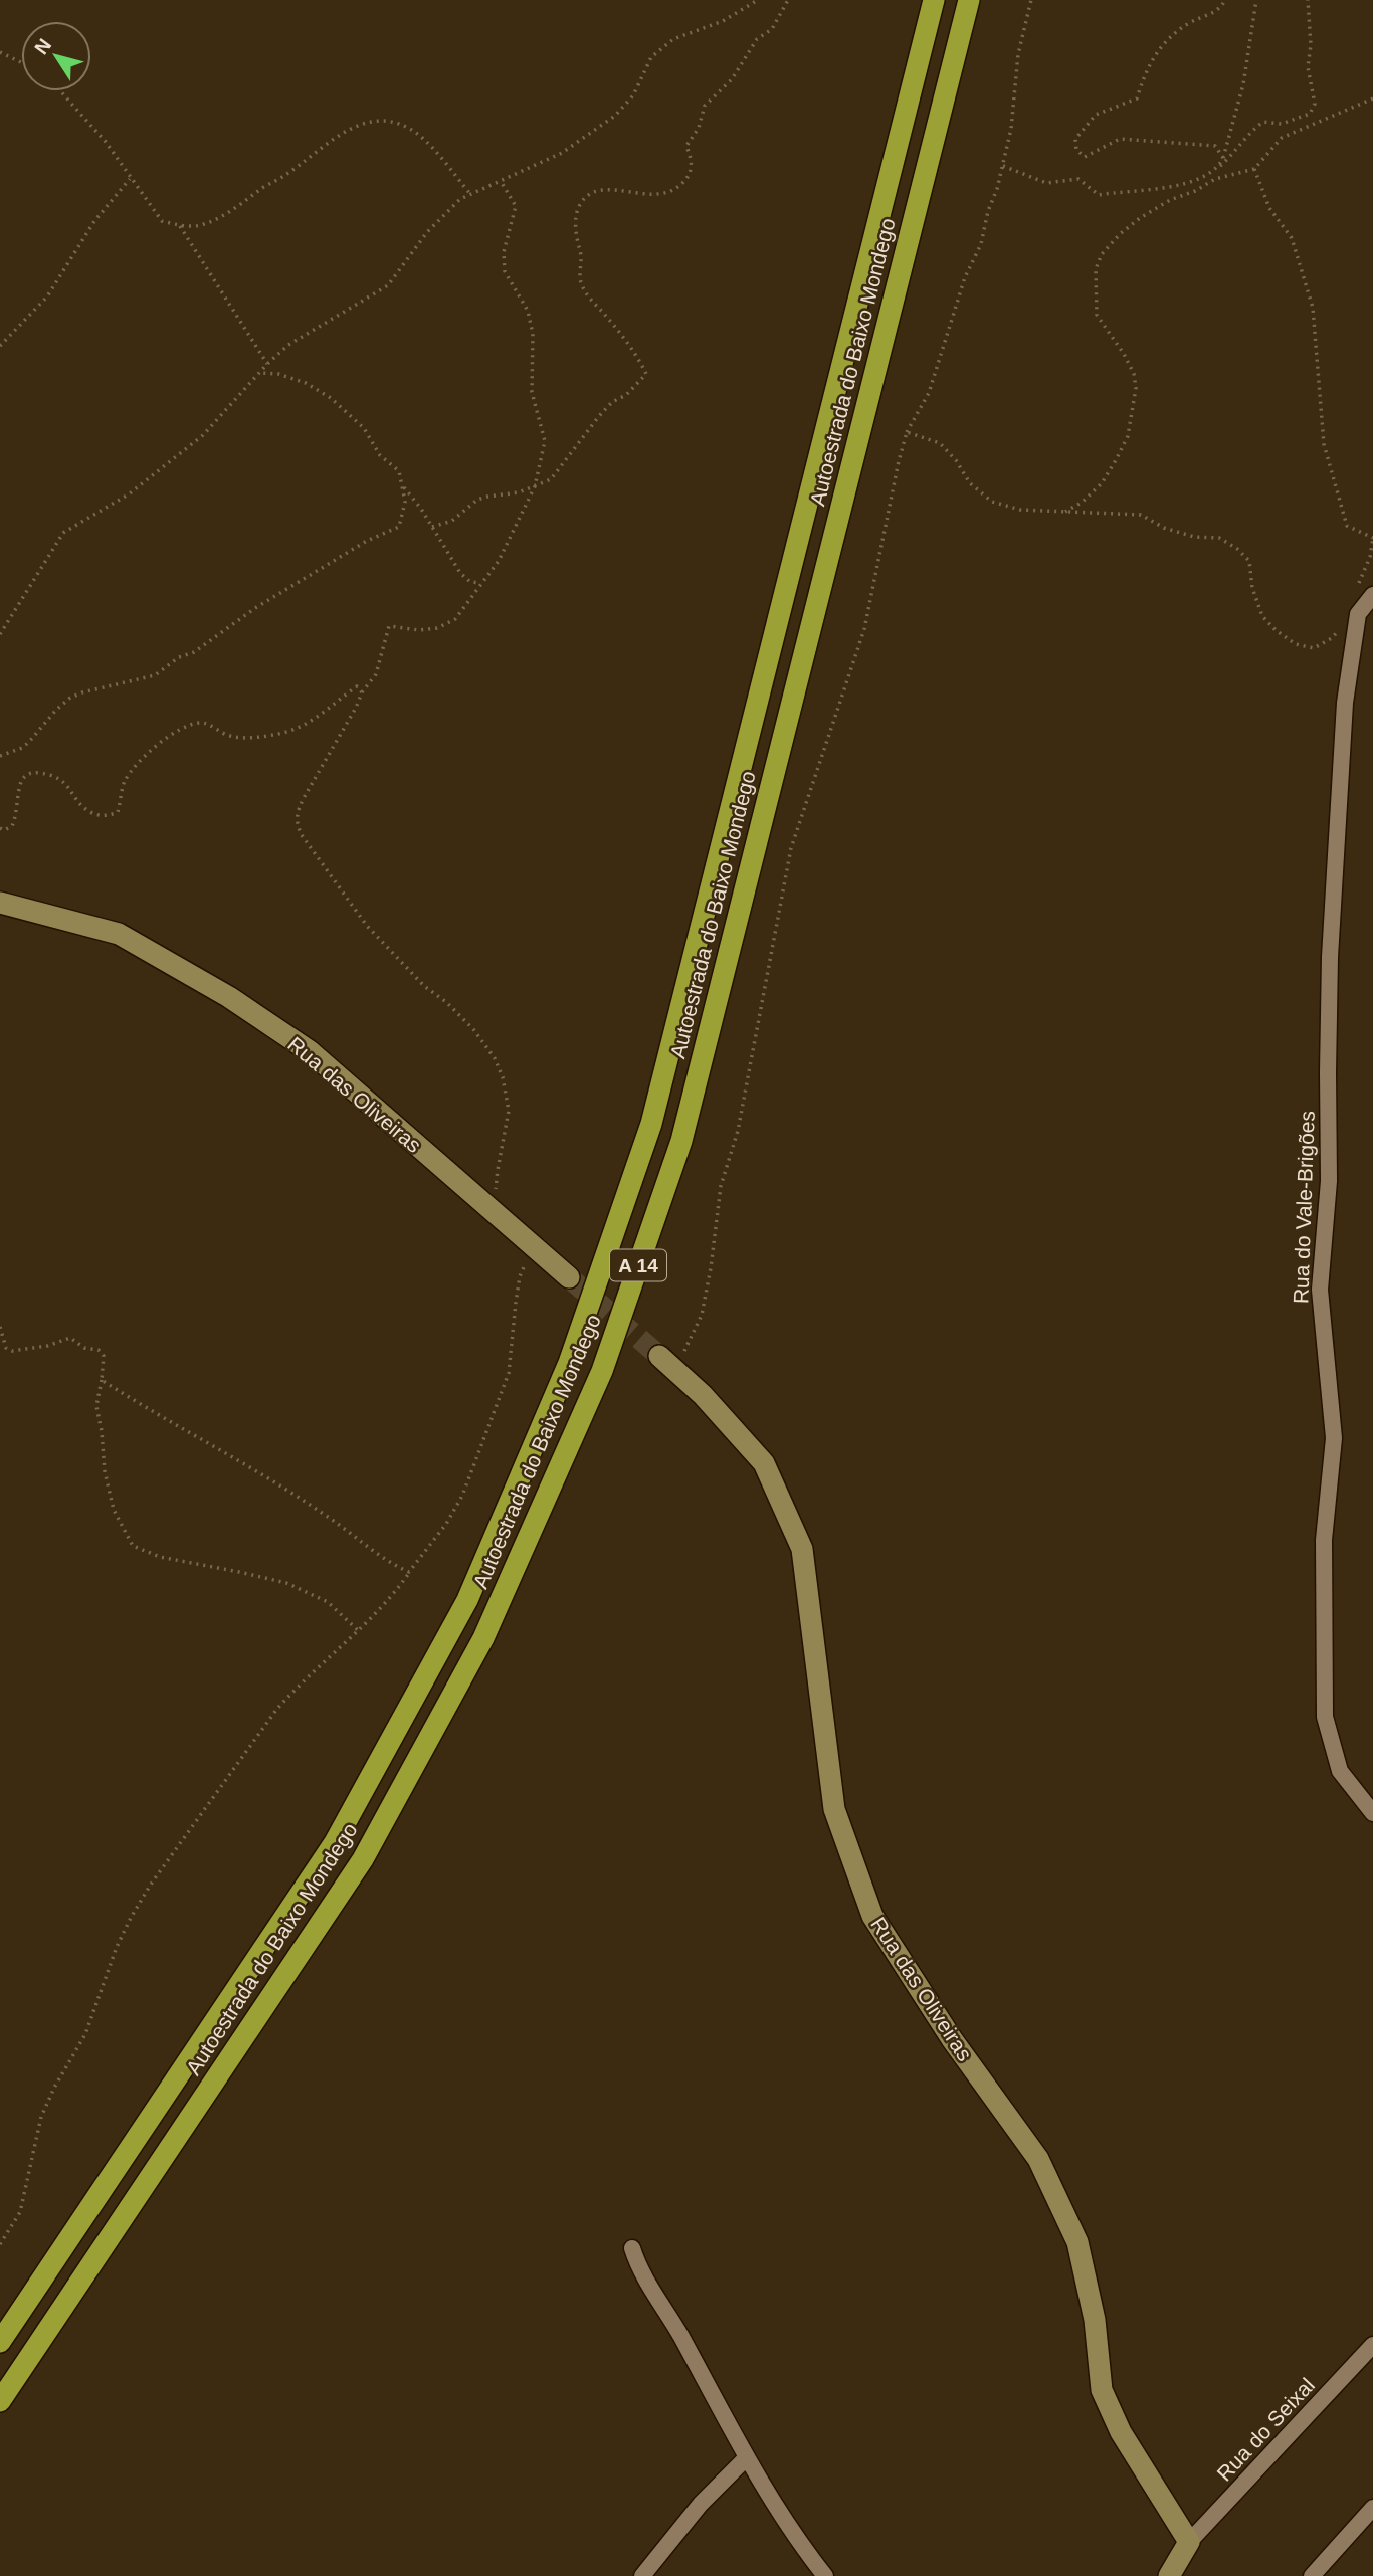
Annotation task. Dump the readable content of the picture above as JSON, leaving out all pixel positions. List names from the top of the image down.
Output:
{
  "streets": {
    "highway": ["Autoestrada do Baixo Mondego", "A 14"],
    "street": ["Rua das Oliveiras", "Rua do Vale-Brigões", "Rua do Seixal"]
  },
  "crossings": [
    ["Rua das Oliveiras", "Rua do Seixal"]
  ],
  "north": "top left"
}
